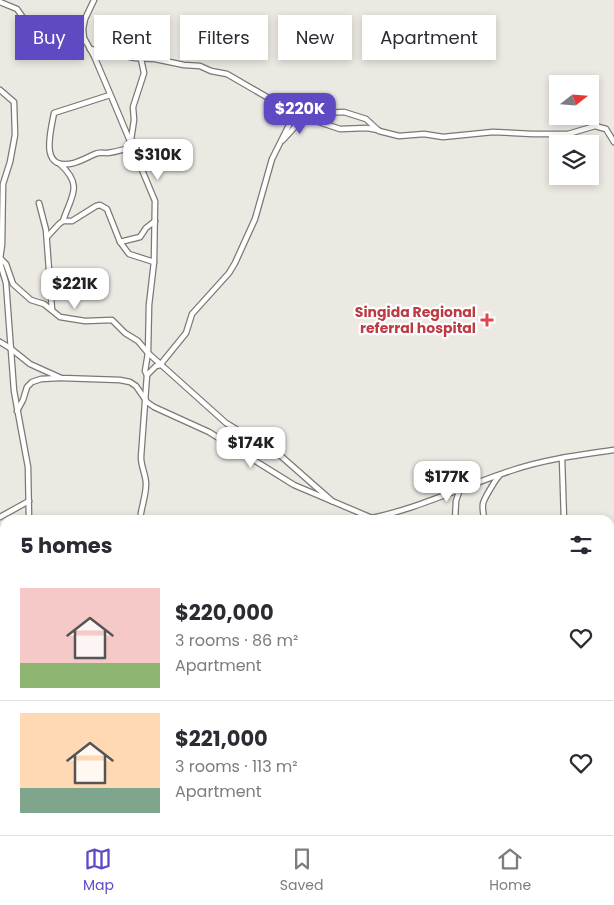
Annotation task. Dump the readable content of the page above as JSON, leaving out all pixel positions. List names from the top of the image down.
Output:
{
  "places": {
    "health": ["Singida Regional referral hospital"]
  },
  "north": "right",
  "page": {
    "chip": [
      "Buy",
      "Rent",
      "Filters",
      "New",
      "Apartment"
    ],
    "price": [
      "$220K",
      "$310K",
      "$221K",
      "$174K",
      "$177K"
    ],
    "heading": "5 homes",
    "list": [
      {
        "name": "$220,000",
        "note": "3 rooms · 86 m² · Apartment"
      },
      {
        "name": "$221,000",
        "note": "3 rooms · 113 m² · Apartment"
      }
    ],
    "tabs": ["Map", "Saved", "Home"]
  }
}
